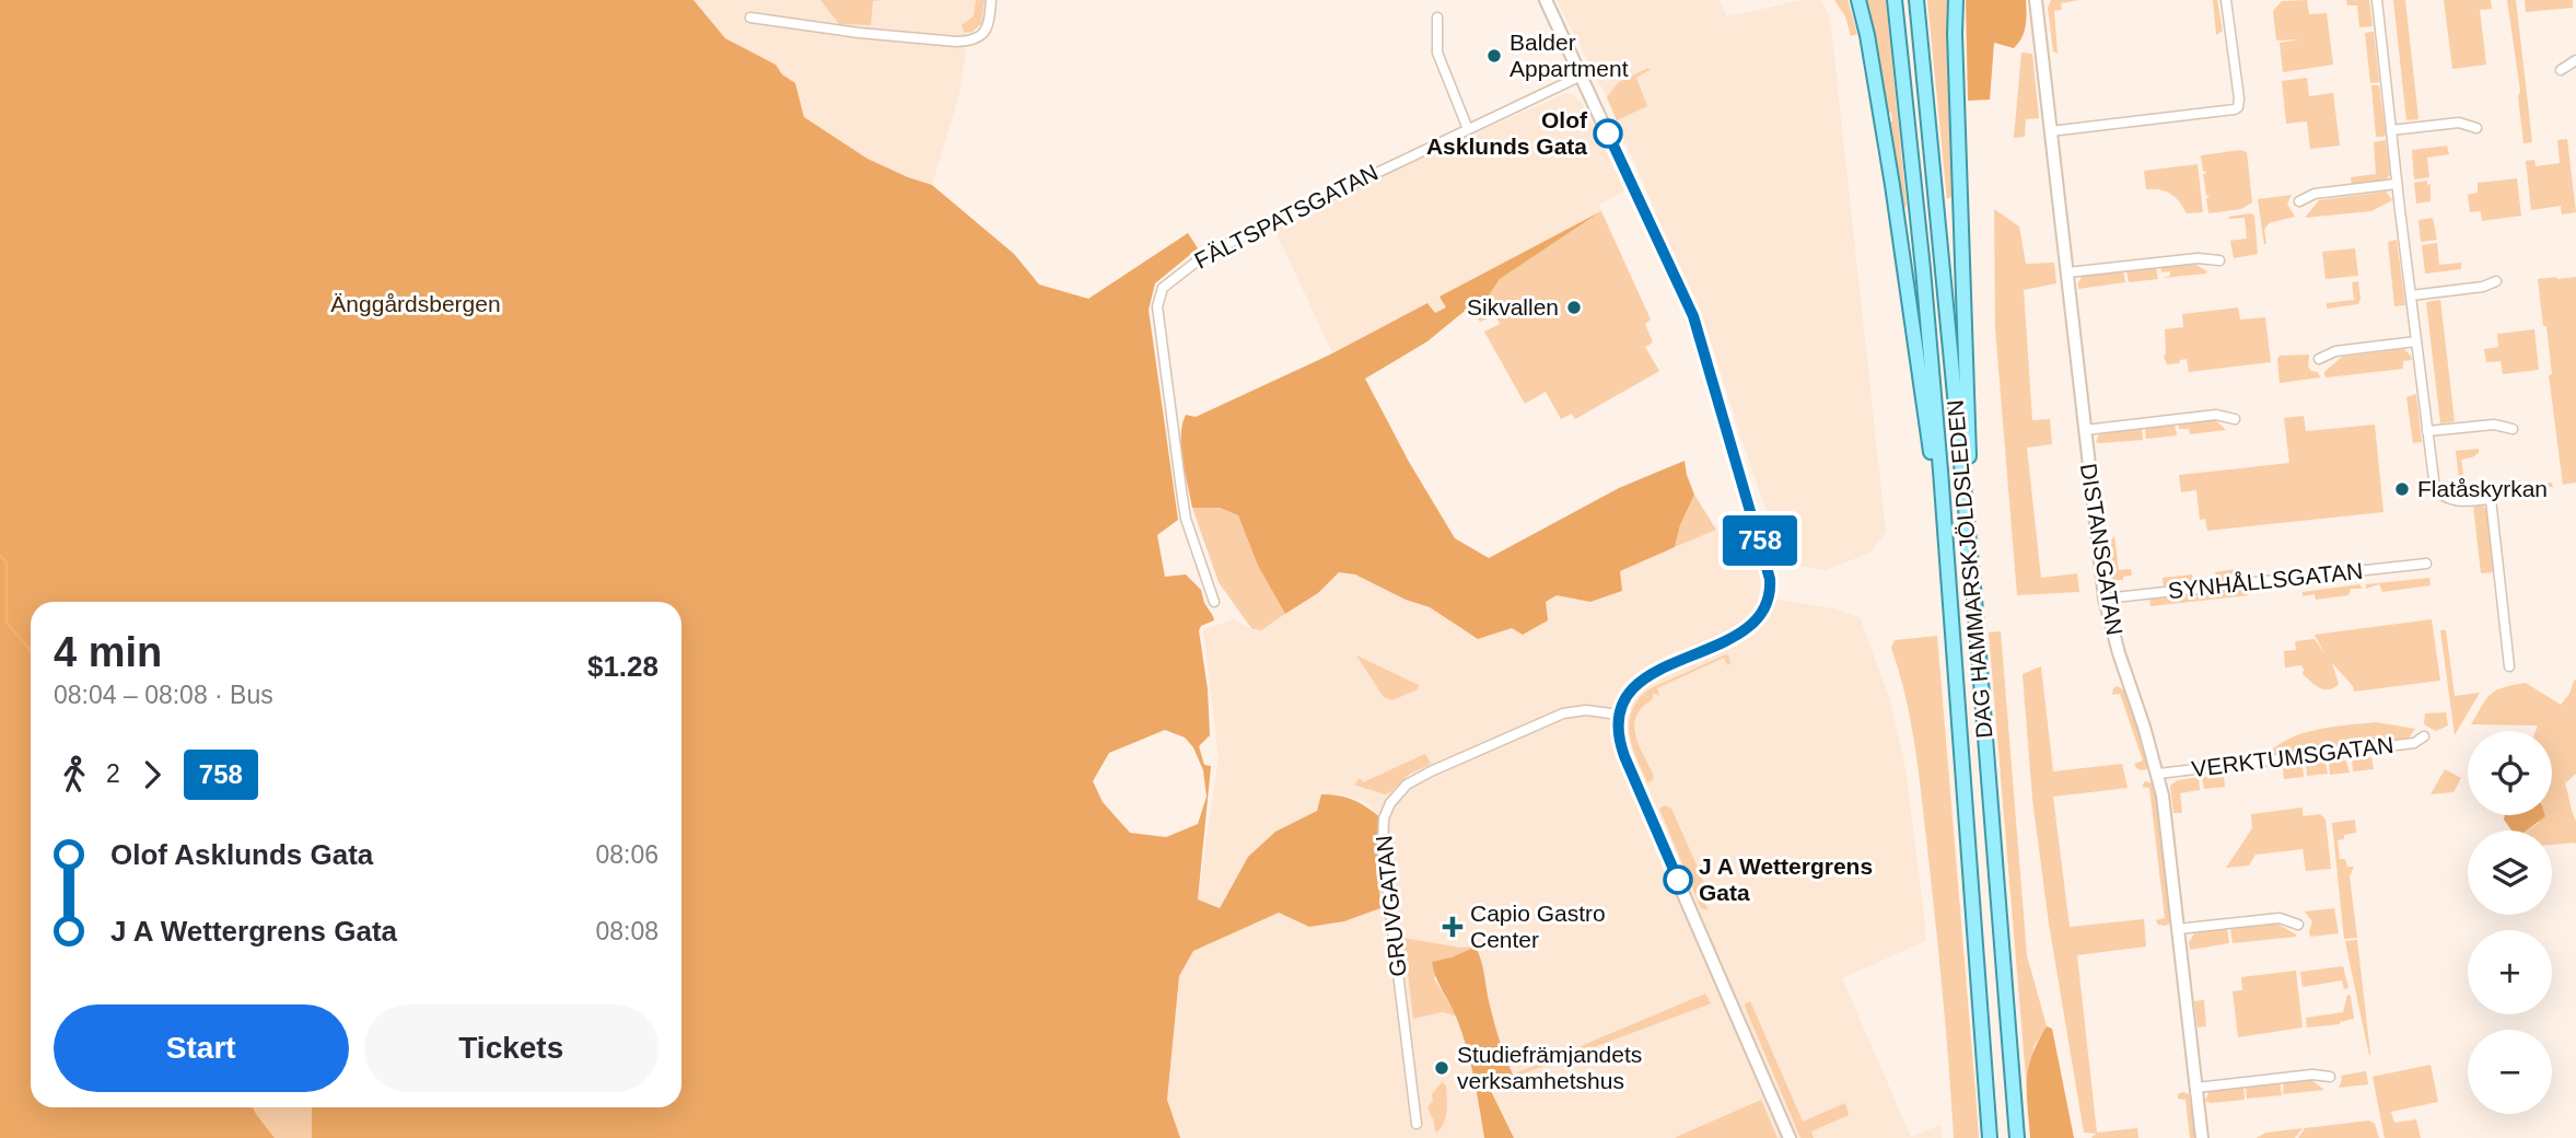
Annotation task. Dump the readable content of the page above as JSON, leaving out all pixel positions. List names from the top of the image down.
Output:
{
  "streets": {
    "main road": ["DAG HAMMARSKJÖLDSLEDEN"],
    "street": [
      "FÄLTSPATSGATAN",
      "DISTANSGATAN",
      "SYNHÅLLSGATAN",
      "VERKTUMSGATAN",
      "GRUVGATAN"
    ]
  },
  "crossings": [
    ["DISTANSGATAN", "SYNHÅLLSGATAN"],
    ["DISTANSGATAN", "VERKTUMSGATAN"]
  ],
  "parks": ["Änggårdsbergen"],
  "places": {
    "other": [
      "Balder Appartment",
      "Olof Asklunds Gata",
      "Sikvallen",
      "Flatåskyrkan",
      "J A Wettergrens Gata",
      "Studiefrämjandets verksamhetshus"
    ],
    "health": ["Capio Gastro Center"]
  },
  "lines": ["bus line 758"],
  "page": {
    "on_map": "758",
    "heading": ["4 min", "08:04 – 08:08 · Bus", "$1.28"],
    "map_buttons": ["+", "−"],
    "legs": ["2", "758"],
    "list": [
      {
        "name": "Olof Asklunds Gata",
        "value": "08:06"
      },
      {
        "name": "J A Wettergrens Gata",
        "value": "08:08"
      }
    ],
    "buttons": ["Start", "Tickets"]
  }
}
